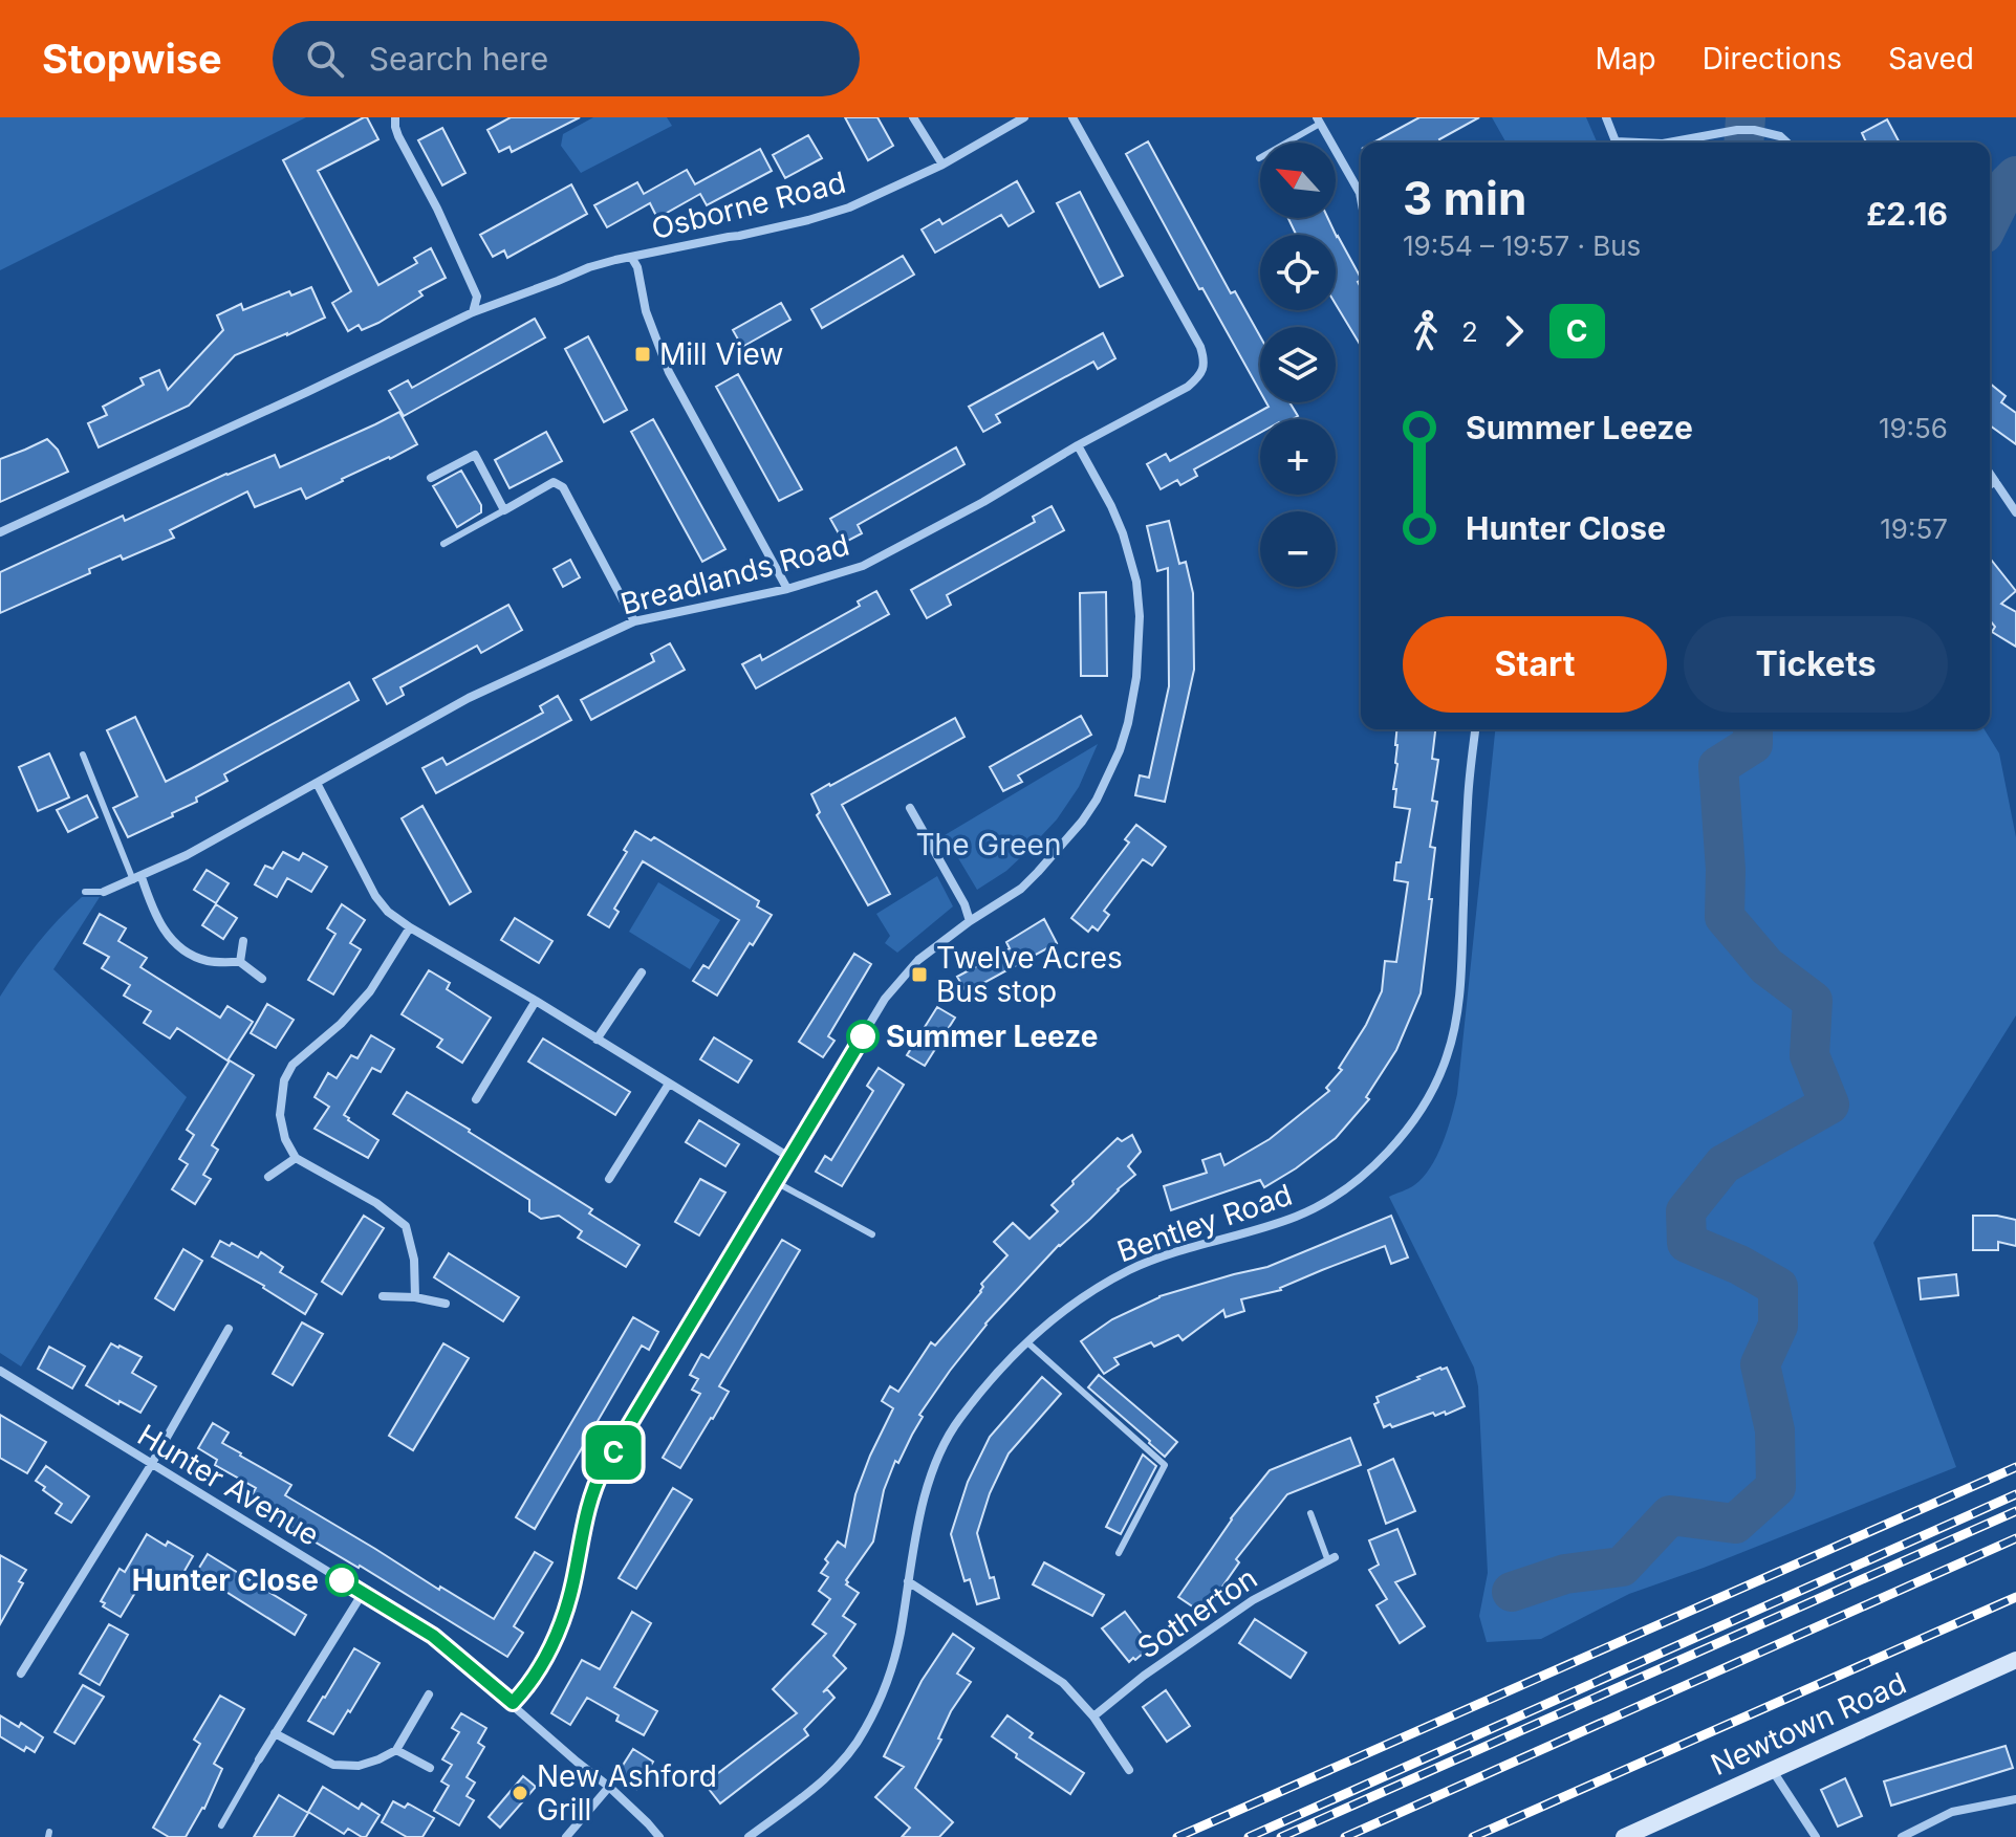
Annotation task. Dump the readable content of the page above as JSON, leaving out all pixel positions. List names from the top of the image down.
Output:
{
  "streets": {
    "street": [
      "Osborne Road",
      "Breadlands Road",
      "Bentley Road",
      "Hunter Avenue",
      "Sotherton",
      "Newtown Road"
    ]
  },
  "parks": ["The Green"],
  "places": {
    "transit": ["Mill View", "Twelve Acres Bus stop"],
    "other": ["Summer Leeze", "Hunter Close", "New Ashford Grill"]
  },
  "lines": ["bus line C"],
  "north": "top left",
  "page": {
    "header": "Stopwise",
    "search": "Search here",
    "nav": ["Map", "Directions", "Saved"],
    "on_map": "C",
    "map_buttons": ["+", "−"],
    "heading": ["3 min", "19:54 – 19:57 · Bus", "£2.16"],
    "legs": ["2", "C"],
    "list": [
      {
        "name": "Summer Leeze",
        "value": "19:56"
      },
      {
        "name": "Hunter Close",
        "value": "19:57"
      }
    ],
    "buttons": ["Start", "Tickets"]
  }
}
